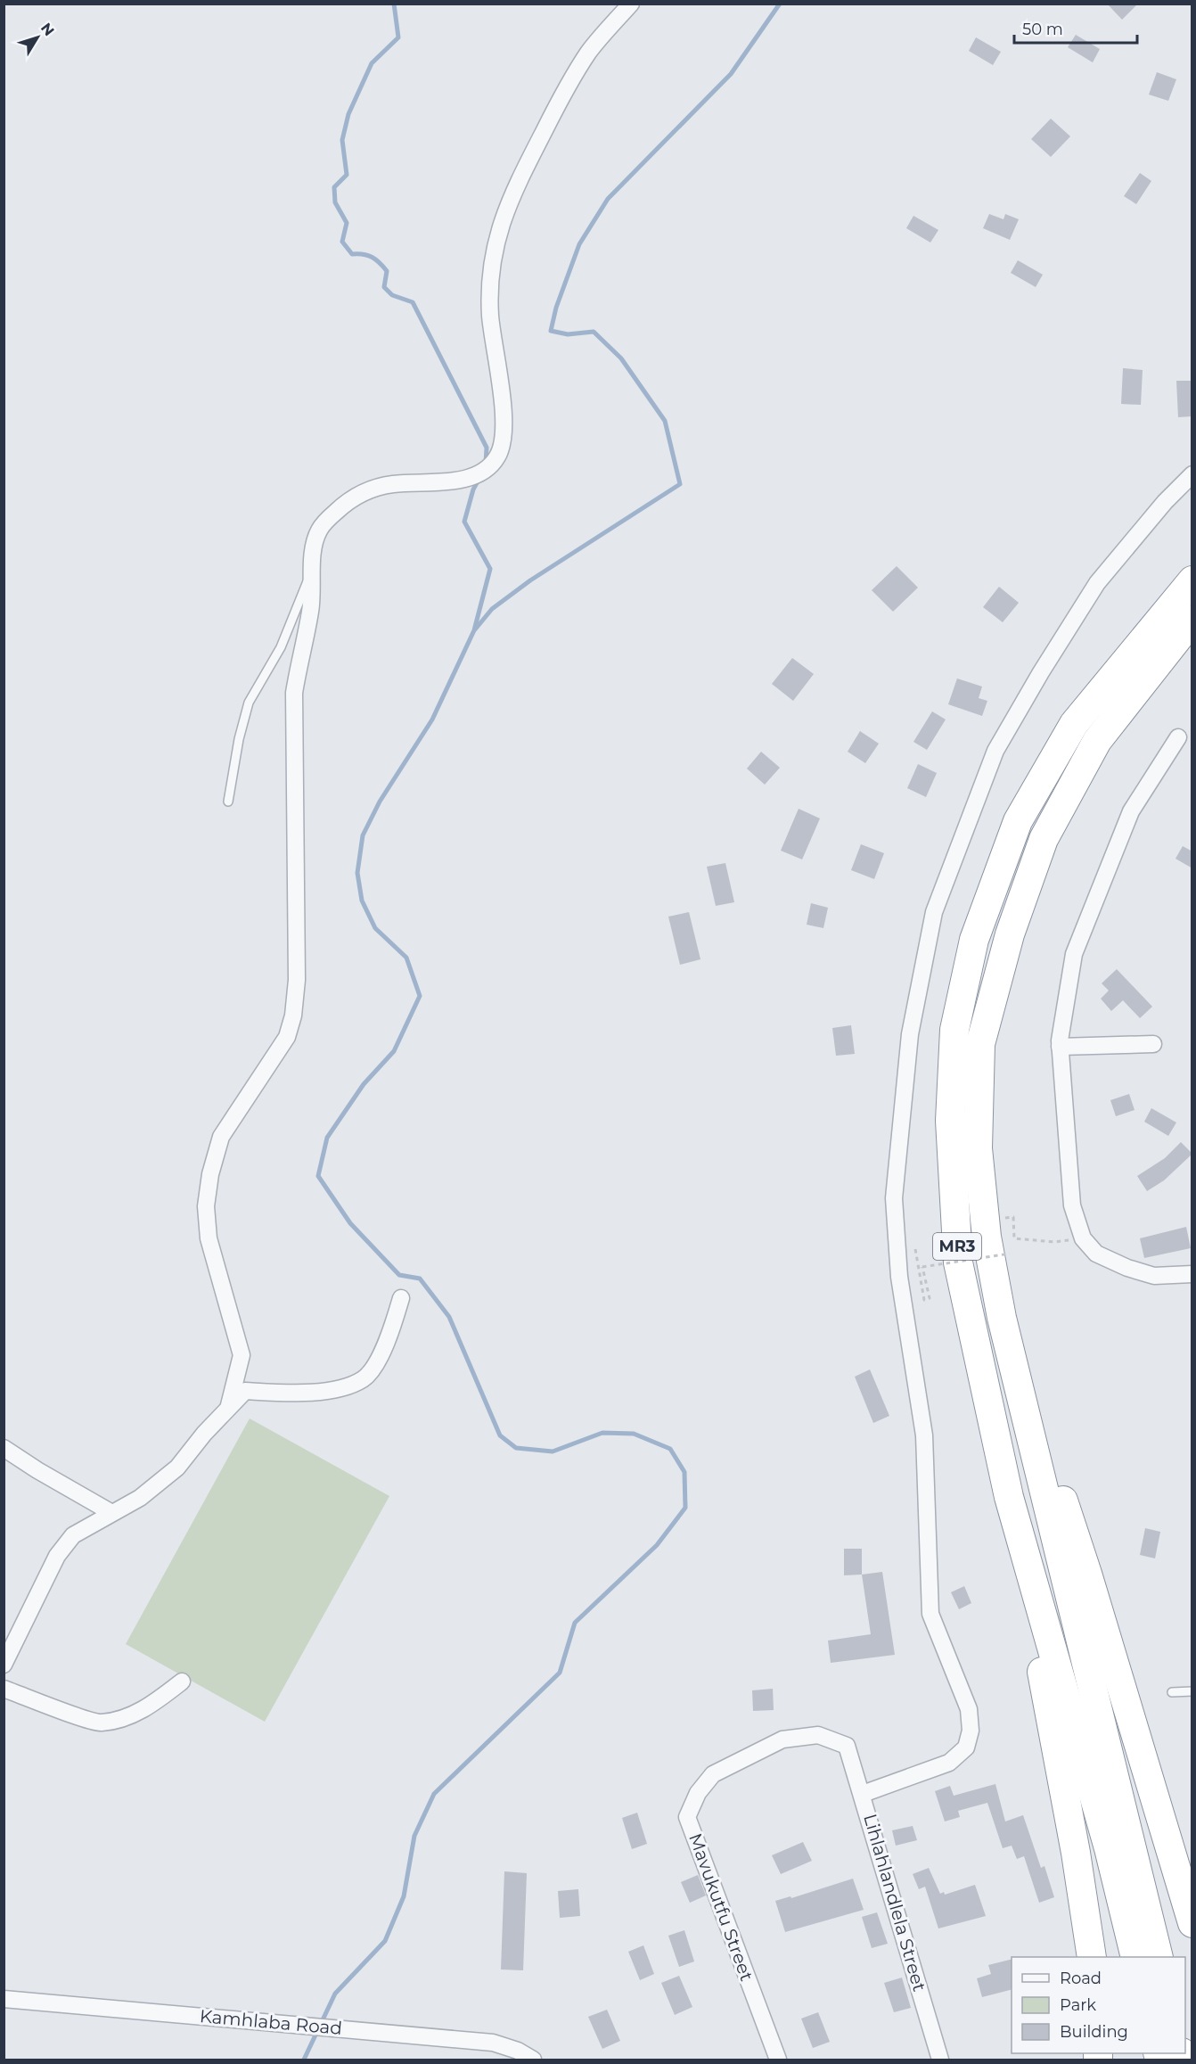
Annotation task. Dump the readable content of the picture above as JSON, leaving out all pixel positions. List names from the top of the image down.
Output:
{
  "streets": {
    "highway": ["MR3"],
    "street": ["Lihlahlandlela Street", "Mavukutfu Street", "Kamhlaba Road"]
  },
  "crossings": [
    ["Lihlahlandlela Street", "Mavukutfu Street"]
  ],
  "legend": ["Road", "Park", "Building"],
  "scale_bar": "50 m",
  "north": "top right"
}
